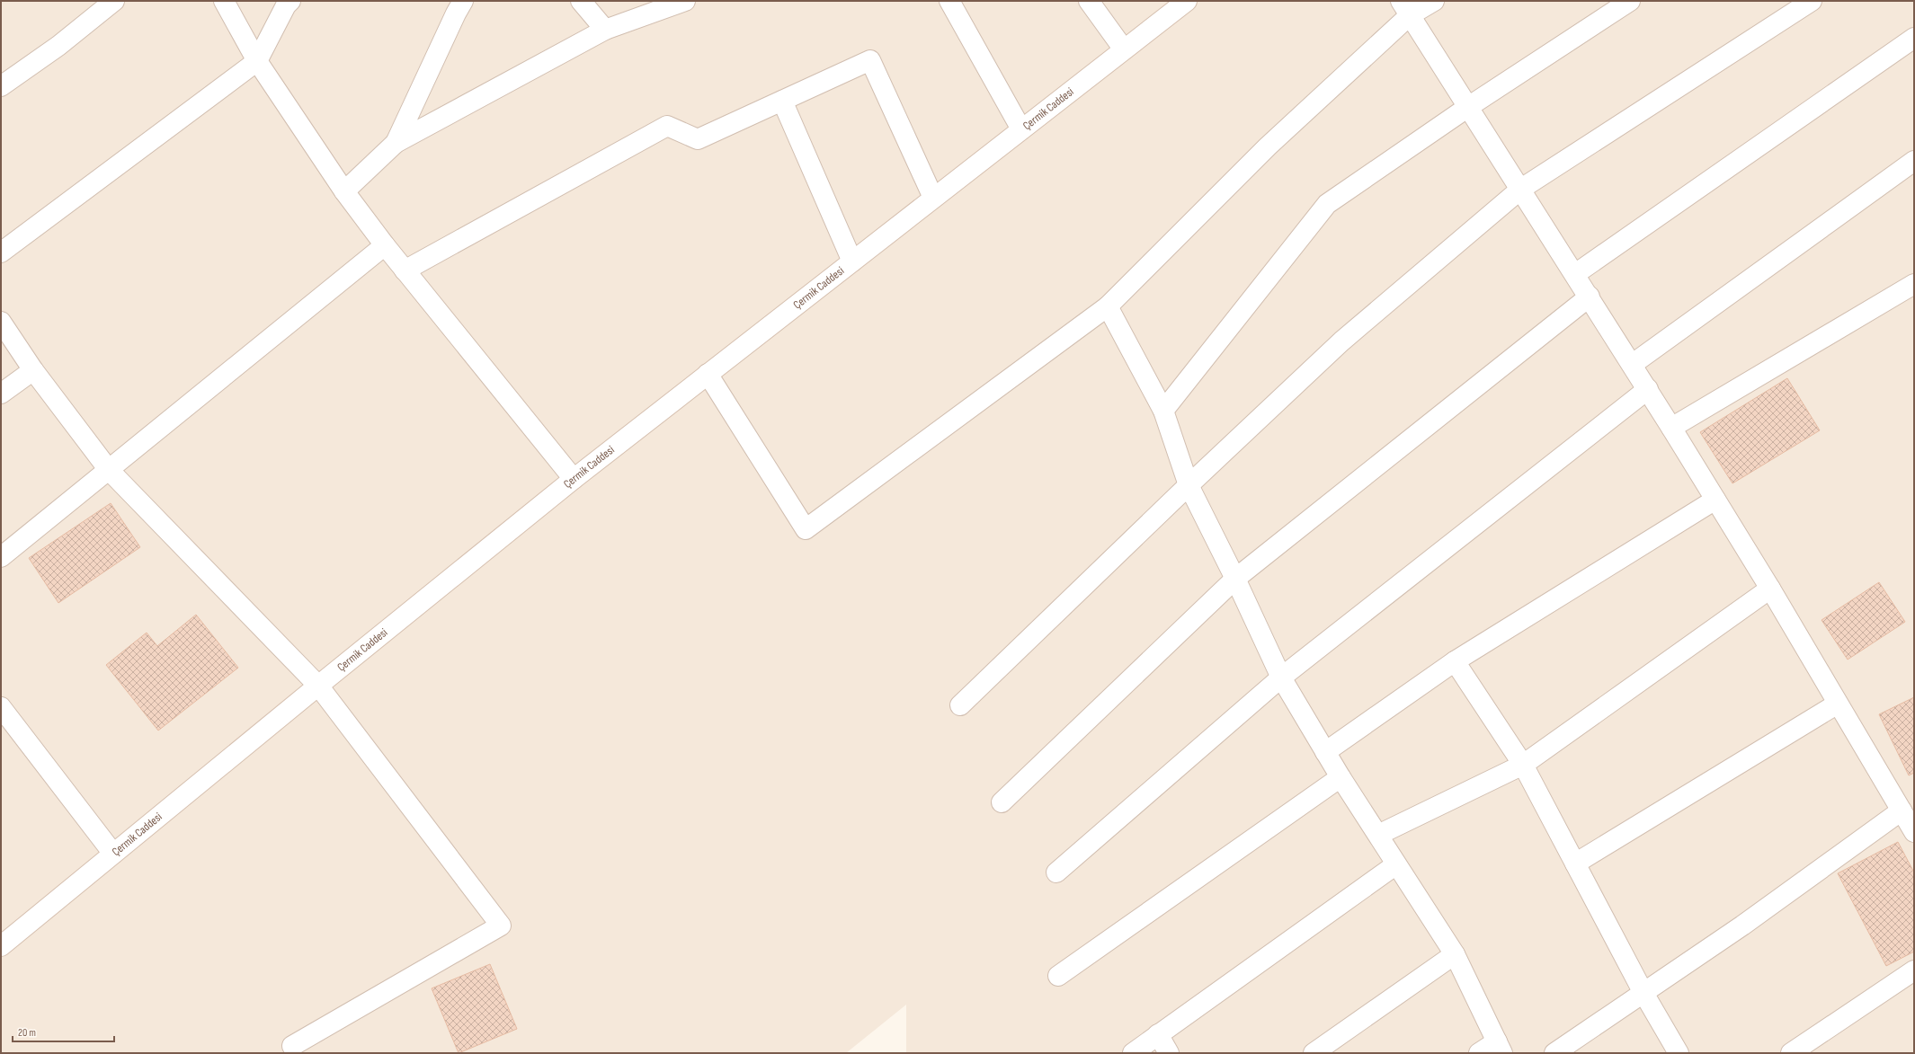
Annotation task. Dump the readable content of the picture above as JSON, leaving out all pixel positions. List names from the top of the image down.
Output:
{
  "streets": {
    "street": ["Çermik Caddesi"]
  },
  "scale_bar": "20 m"
}
